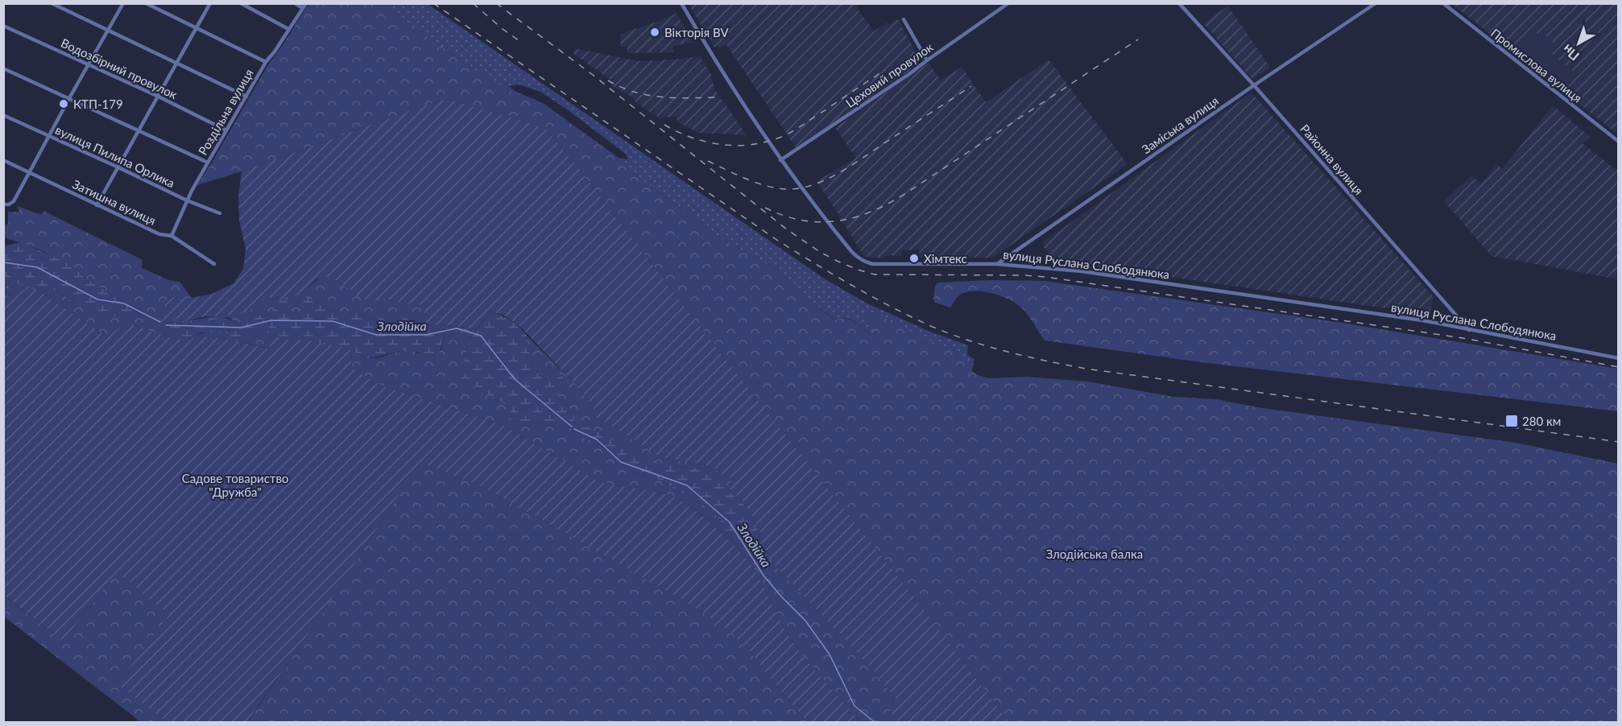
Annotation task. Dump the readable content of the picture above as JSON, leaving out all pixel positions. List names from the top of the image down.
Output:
{
  "streets": {
    "street": [
      "Промислова вулиця",
      "Водозбірний провулок",
      "Цеховий провулок",
      "Роздільна вулиця",
      "Заміська вулиця",
      "вулиця Пилипа Орлика",
      "Районна вулиця",
      "Затишна вулиця",
      "вулиця Руслана Слободянюка"
    ]
  },
  "crossings": [
    ["Водозбірний провулок", "Роздільна вулиця"],
    ["Цеховий провулок", "вулиця Руслана Слободянюка"],
    ["Роздільна вулиця", "вулиця Пилипа Орлика"],
    ["Роздільна вулиця", "Затишна вулиця"],
    ["Заміська вулиця", "Районна вулиця"],
    ["Заміська вулиця", "вулиця Руслана Слободянюка"],
    ["Районна вулиця", "вулиця Руслана Слободянюка"]
  ],
  "water": ["Злодійка"],
  "parks": ["Садове товариство \"Дружба\"", "Злодійська балка"],
  "places": {
    "other": ["Вікторія BV", "КТП-179", "Хімтекс"],
    "transit": ["280 км"]
  },
  "north": "bottom left"
}
